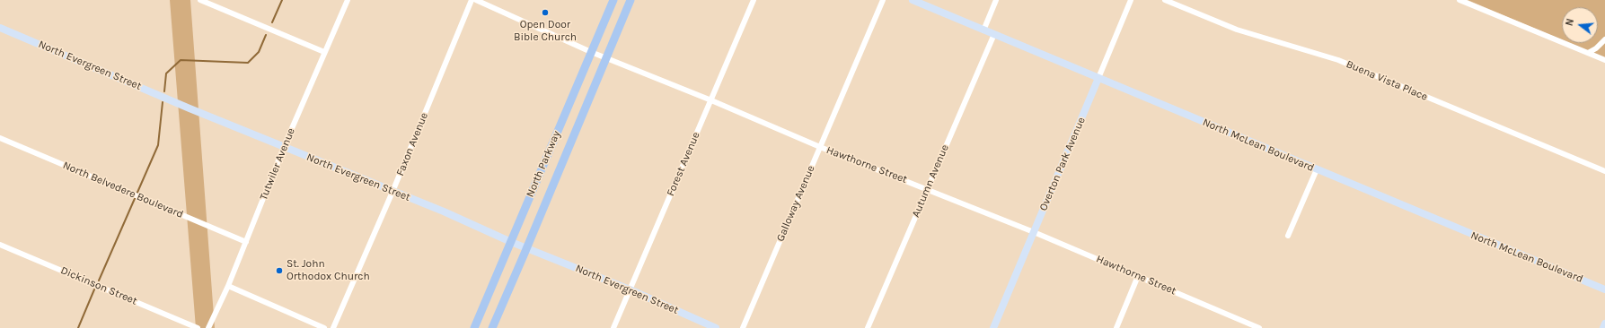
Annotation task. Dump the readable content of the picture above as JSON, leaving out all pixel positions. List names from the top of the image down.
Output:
{
  "streets": {
    "main road": ["North Parkway"],
    "street": [
      "North Evergreen Street",
      "Buena Vista Place",
      "Faxon Avenue",
      "North McLean Boulevard",
      "Tutwiler Avenue",
      "Forest Avenue",
      "Overton Park Avenue",
      "Hawthorne Street",
      "Autumn Avenue",
      "North Belvedere Boulevard",
      "Galloway Avenue",
      "Dickinson Street"
    ]
  },
  "crossings": [
    ["North Evergreen Street", "Faxon Avenue"],
    ["North Evergreen Street", "Tutwiler Avenue"],
    ["North Evergreen Street", "North Parkway"],
    ["North Evergreen Street", "Forest Avenue"],
    ["North McLean Boulevard", "Overton Park Avenue"],
    ["North McLean Boulevard", "Autumn Avenue"],
    ["Tutwiler Avenue", "North Belvedere Boulevard"],
    ["North Parkway", "Hawthorne Street"],
    ["Forest Avenue", "Hawthorne Street"],
    ["Overton Park Avenue", "Hawthorne Street"],
    ["Hawthorne Street", "Autumn Avenue"],
    ["Hawthorne Street", "Galloway Avenue"]
  ],
  "places": ["Open Door Bible Church", "St. John Orthodox Church"],
  "north": "left"
}
